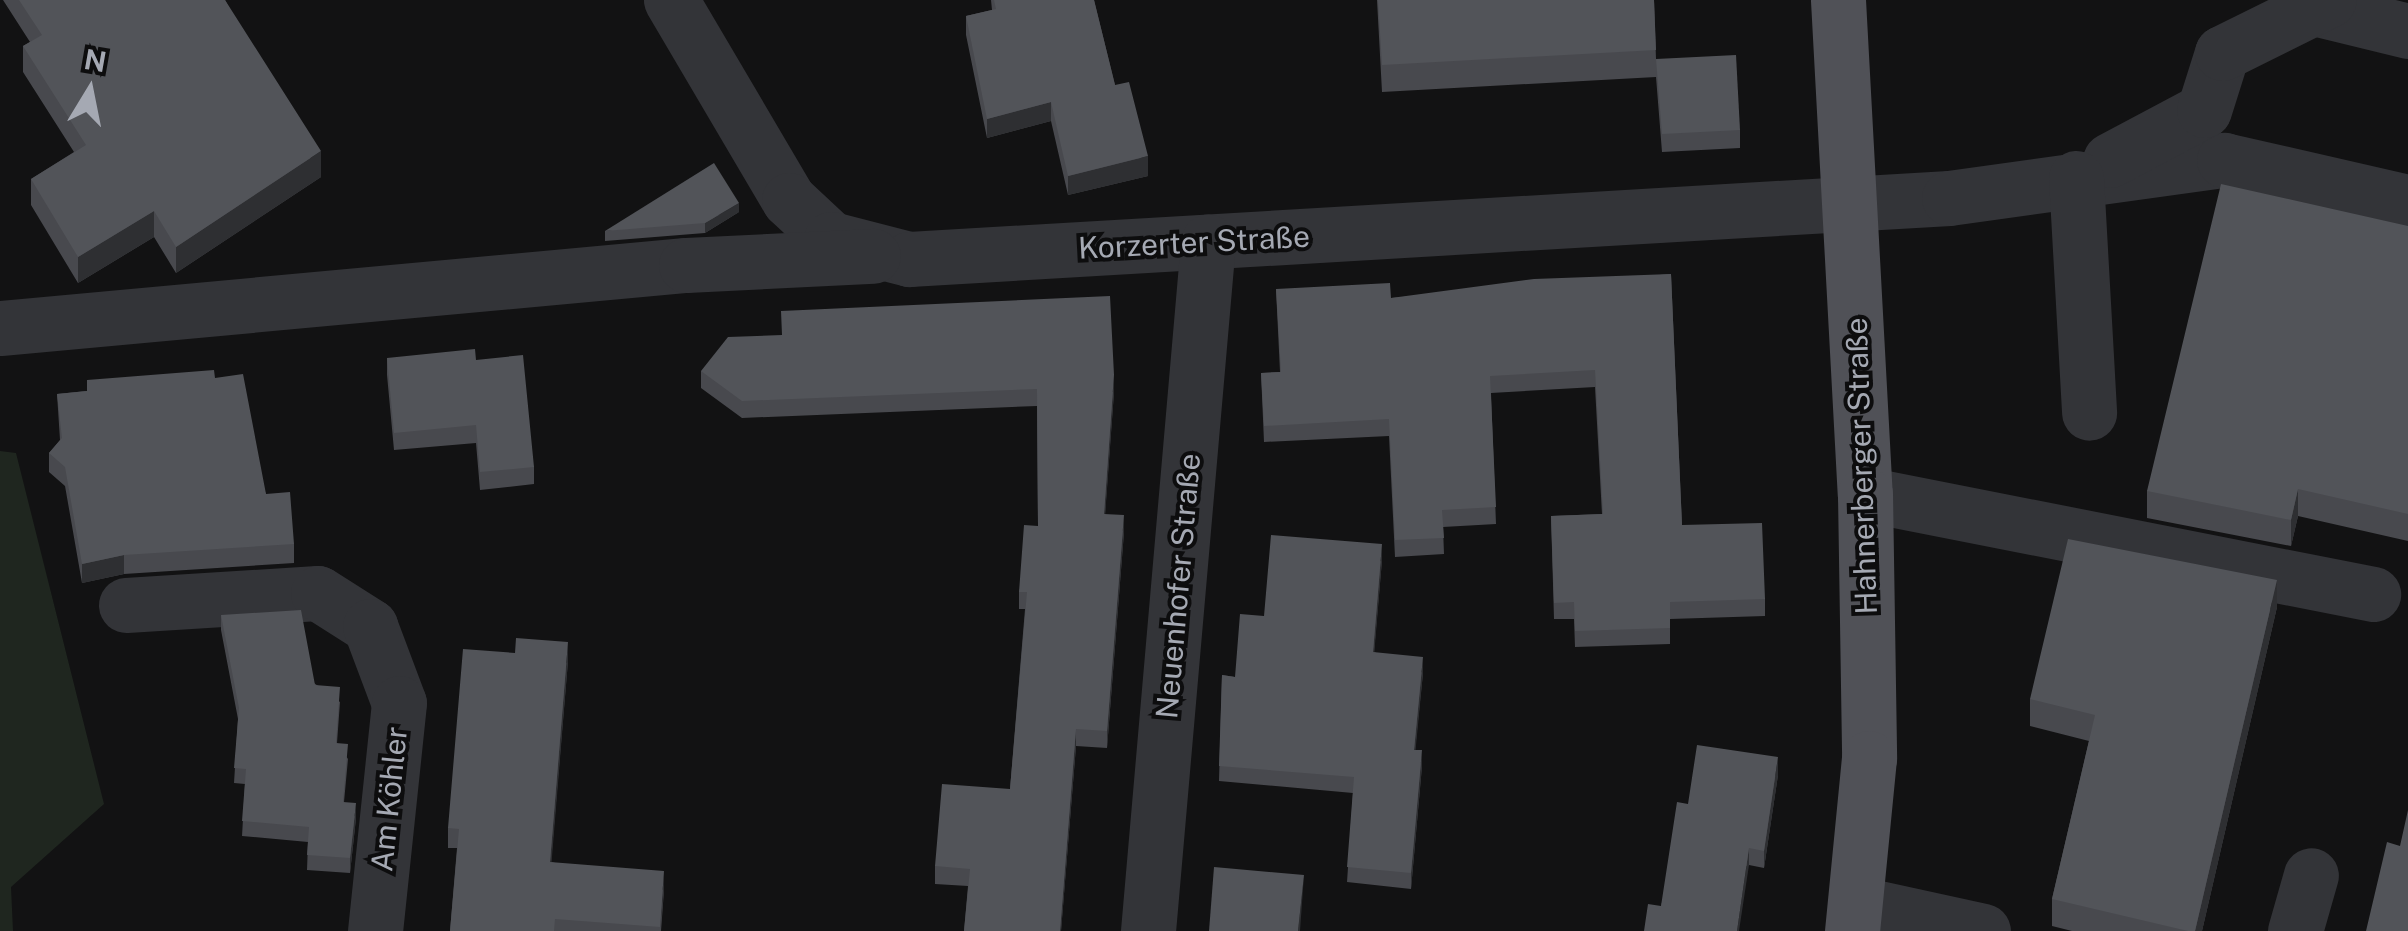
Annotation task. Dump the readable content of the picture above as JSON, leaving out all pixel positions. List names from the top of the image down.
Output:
{
  "streets": {
    "main road": ["Hahnerberger Straße"],
    "street": ["Korzerter Straße", "Neuenhofer Straße", "Am Köhler"]
  },
  "crossings": [
    ["Korzerter Straße", "Hahnerberger Straße"],
    ["Korzerter Straße", "Neuenhofer Straße"]
  ],
  "north": "top"
}
